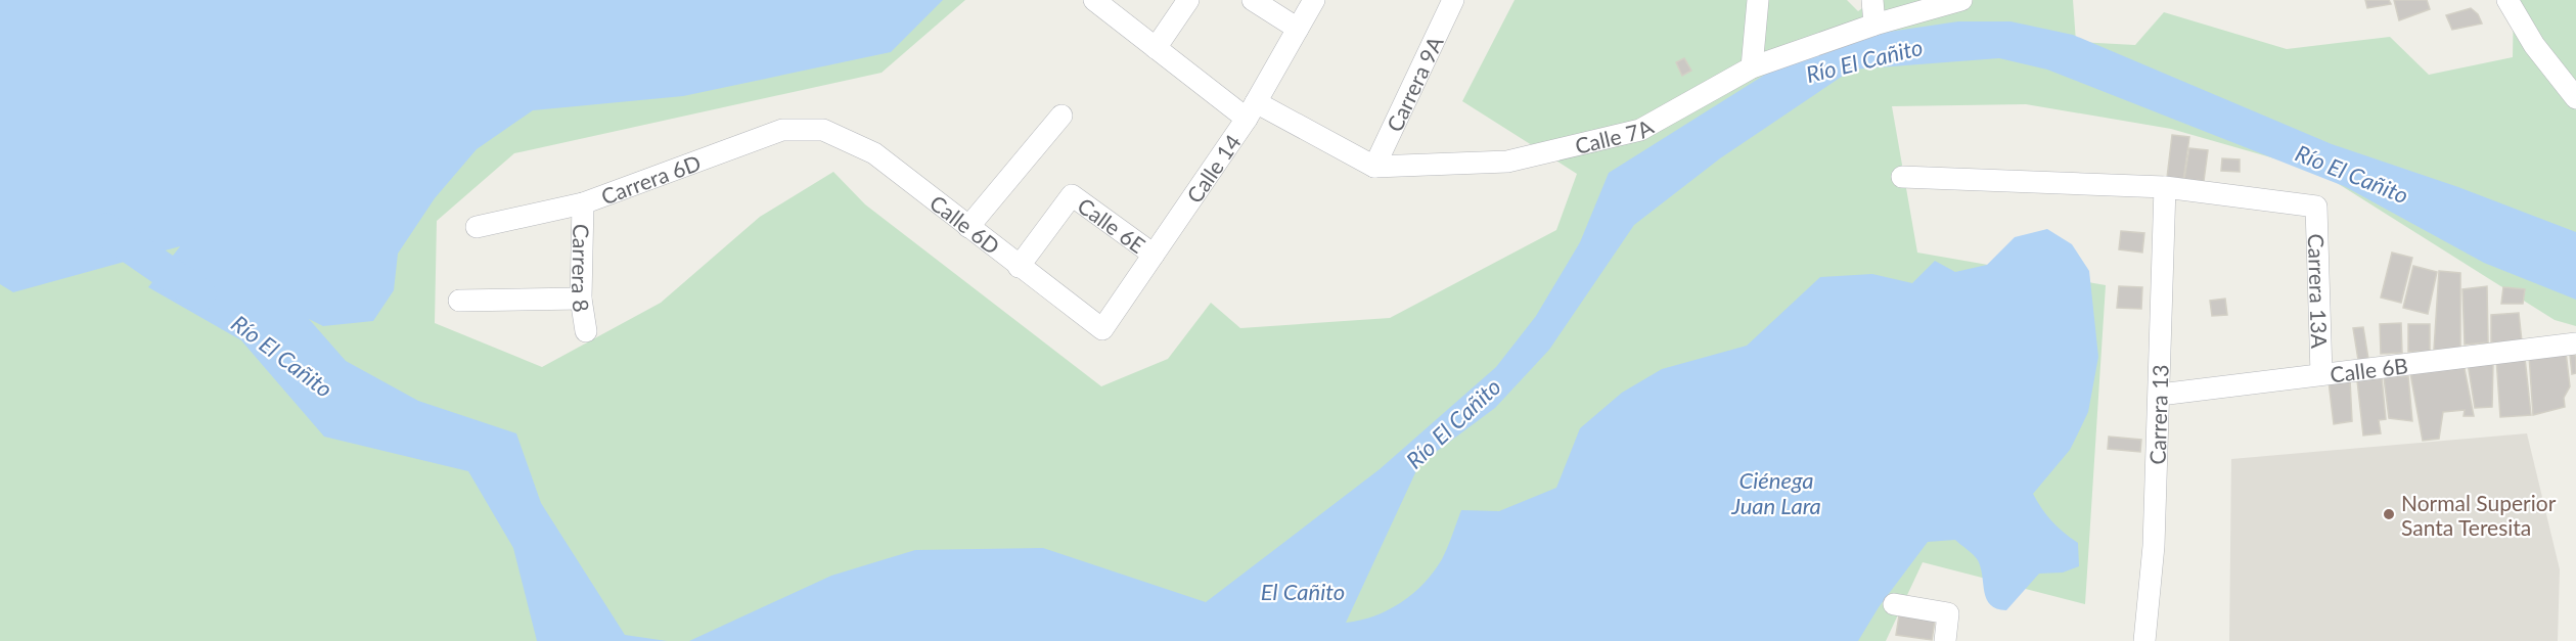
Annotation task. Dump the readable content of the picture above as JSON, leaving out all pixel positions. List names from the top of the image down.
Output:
{
  "streets": {
    "street": [
      "Carrera 9A",
      "Calle 7A",
      "Calle 14",
      "Carrera 6D",
      "Calle 6D",
      "Calle 6E",
      "Carrera 8",
      "Carrera 13A",
      "Calle 6B",
      "Carrera 13"
    ]
  },
  "crossings": [
    ["Carrera 9A", "Calle 7A"],
    ["Calle 14", "Calle 6D"],
    ["Calle 14", "Calle 6E"],
    ["Carrera 6D", "Calle 6D"],
    ["Carrera 6D", "Carrera 8"],
    ["Calle 6D", "Calle 6E"],
    ["Carrera 13A", "Calle 6B"],
    ["Carrera 13A", "Carrera 13"],
    ["Calle 6B", "Carrera 13"]
  ],
  "water": ["Río El Cañito", "Ciénega Juan Lara", "El Cañito"],
  "places": ["Normal Superior Santa Teresita"]
}
